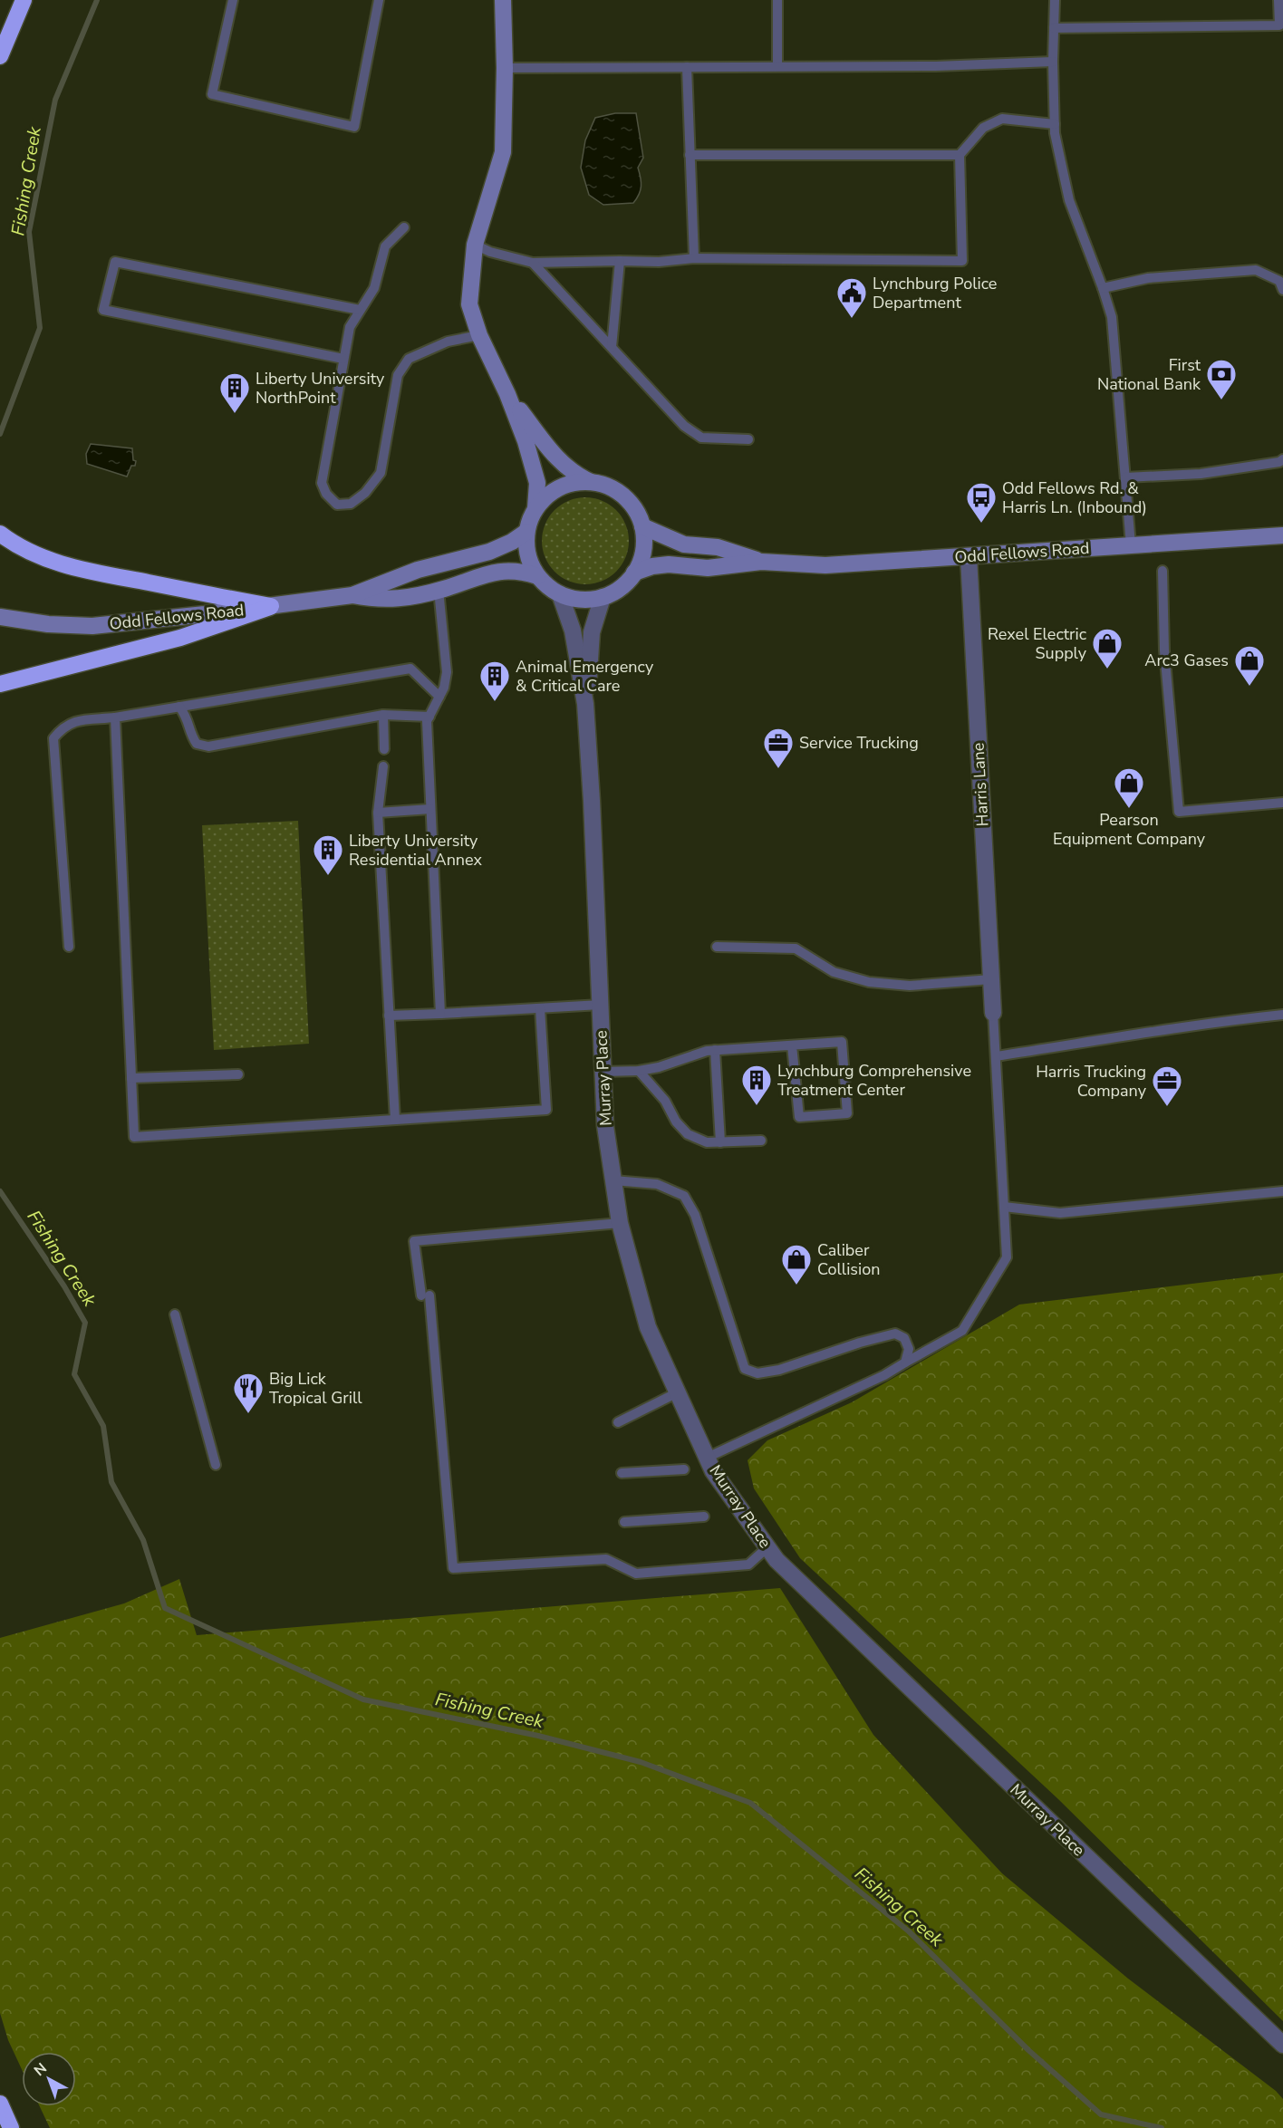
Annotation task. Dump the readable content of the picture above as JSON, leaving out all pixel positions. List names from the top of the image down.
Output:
{
  "streets": {
    "main road": ["Odd Fellows Road"],
    "street": ["Harris Lane", "Murray Place"]
  },
  "crossings": [
    ["Odd Fellows Road", "Harris Lane"],
    ["Odd Fellows Road", "Murray Place"]
  ],
  "water": ["Fishing Creek"],
  "places": {
    "public building": ["Lynchburg Police Department"],
    "bank": ["First National Bank"],
    "building": [
      "Liberty University NorthPoint",
      "Animal Emergency & Critical Care",
      "Liberty University Residential Annex",
      "Lynchburg Comprehensive Treatment Center"
    ],
    "bus stop": ["Odd Fellows Rd. & Harris Ln. (Inbound)"],
    "shop": [
      "Rexel Electric Supply",
      "Arc3 Gases",
      "Pearson Equipment Company",
      "Caliber Collision"
    ],
    "office": ["Service Trucking", "Harris Trucking Company"],
    "restaurant": ["Big Lick Tropical Grill"]
  },
  "north": "top left"
}
